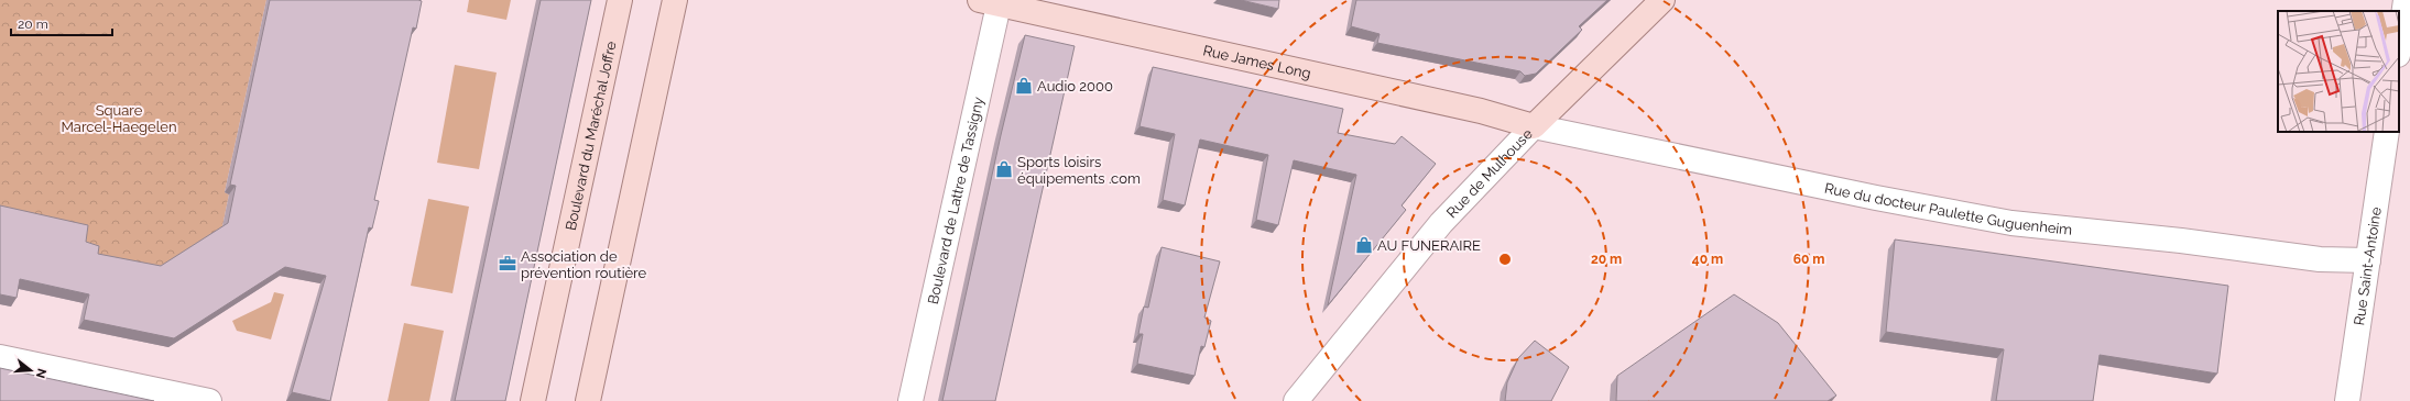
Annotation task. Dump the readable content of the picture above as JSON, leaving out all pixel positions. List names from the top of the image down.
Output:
{
  "streets": {
    "main road": ["Rue James Long", "Boulevard du Maréchal Joffre", "Rue de Mulhouse"],
    "street": ["Boulevard de Lattre de Tassigny", "Rue du docteur Paulette Guguenheim", "Rue Saint-Antoine"]
  },
  "crossings": [
    ["Rue James Long", "Rue de Mulhouse"],
    ["Rue James Long", "Boulevard de Lattre de Tassigny"],
    ["Rue James Long", "Rue du docteur Paulette Guguenheim"],
    ["Rue de Mulhouse", "Rue du docteur Paulette Guguenheim"],
    ["Rue du docteur Paulette Guguenheim", "Rue Saint-Antoine"]
  ],
  "parks": ["Square Marcel-Haegelen"],
  "places": {
    "shop": ["Audio 2000", "Sports loisirs équipements .com", "AU FUNERAIRE"],
    "office": ["Association de prévention routière"]
  },
  "scale_bar": "20 m",
  "north": "right",
  "rings": ["20 m", "40 m", "60 m"]
}
